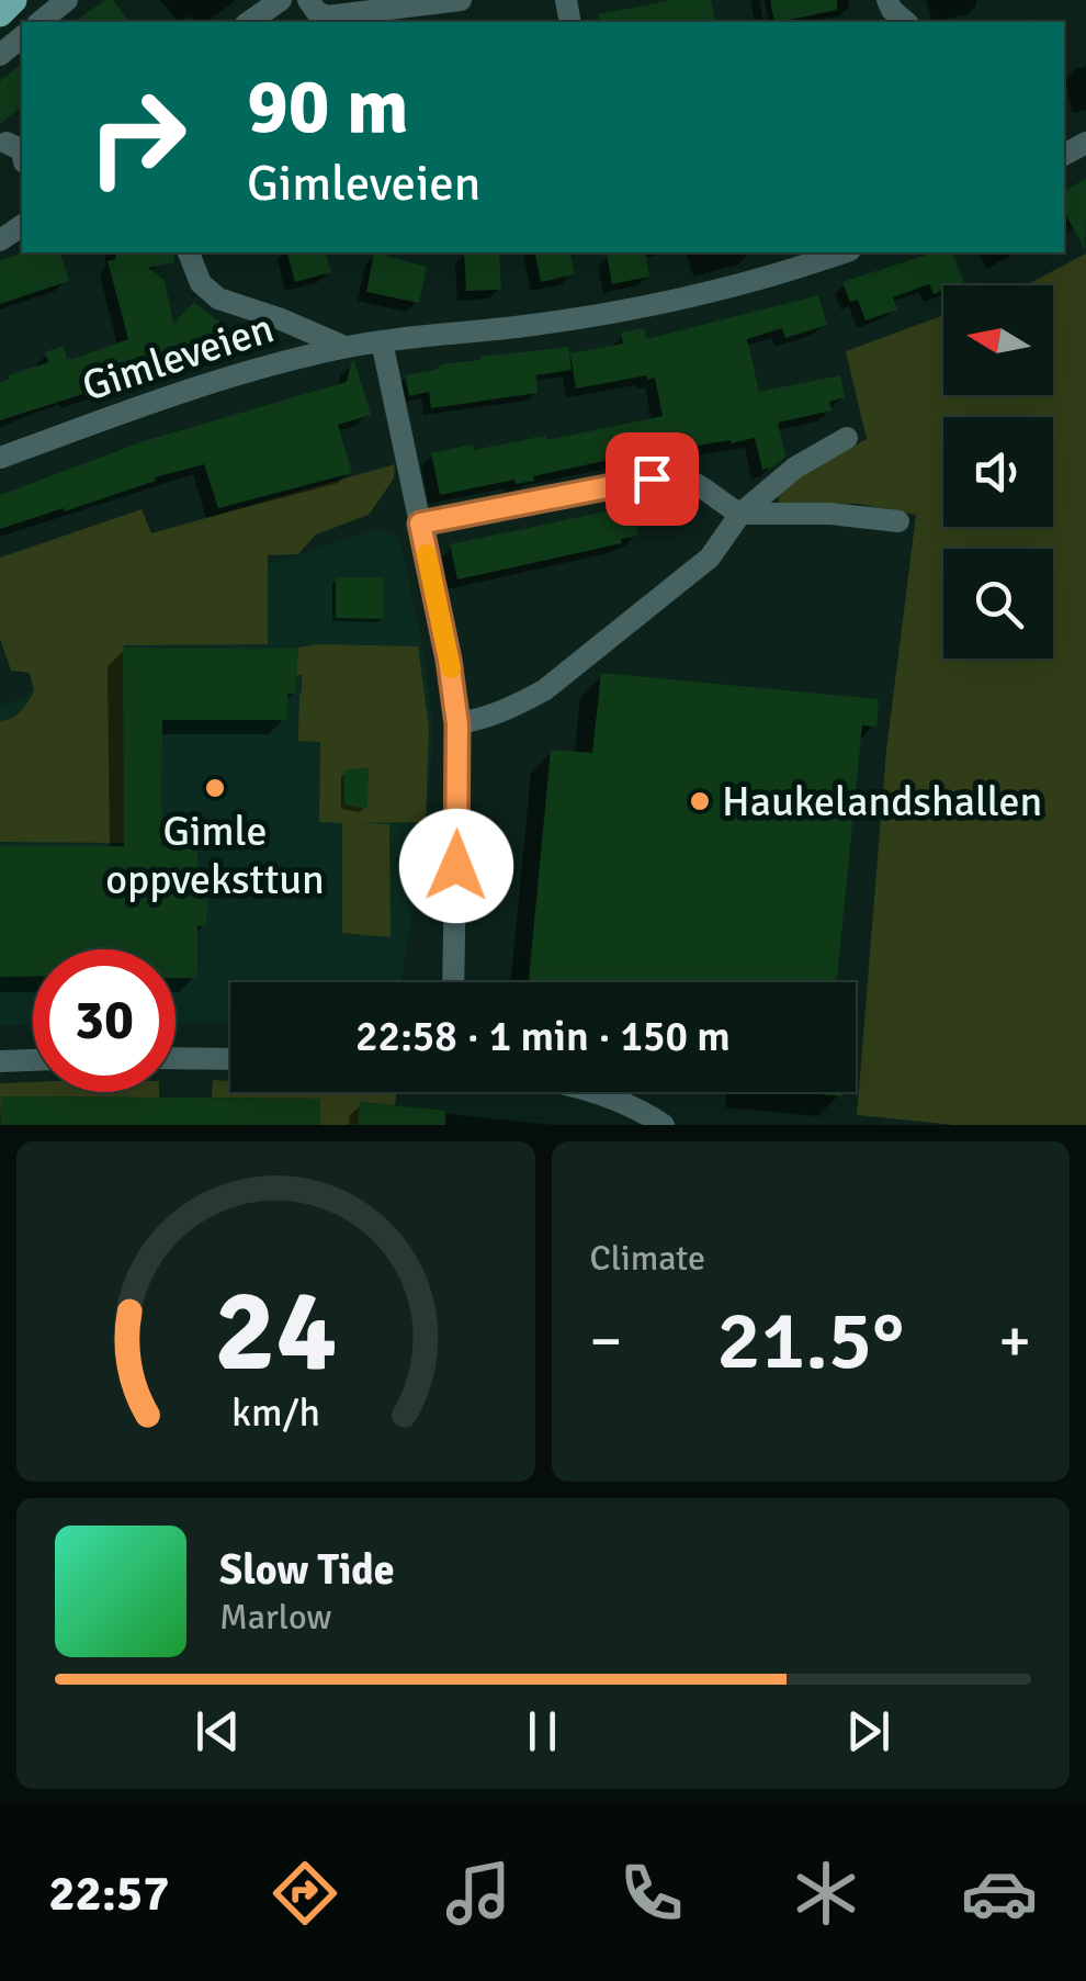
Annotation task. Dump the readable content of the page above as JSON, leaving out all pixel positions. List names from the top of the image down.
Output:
{
  "streets": {
    "street": ["Gimleveien"]
  },
  "places": ["Gimle oppveksttun", "Haukelandshallen"],
  "north": "left",
  "page": {
    "turn": ["90 m", "Gimleveien"],
    "limit": "30",
    "trip": "22:58 · 1 min · 150 m",
    "tile": "Climate",
    "heat": ["−", "21.5°", "+"],
    "song": ["Slow Tide", "Marlow"],
    "tabs": "22:57",
    "gauge": ["24", "km/h"]
  }
}
